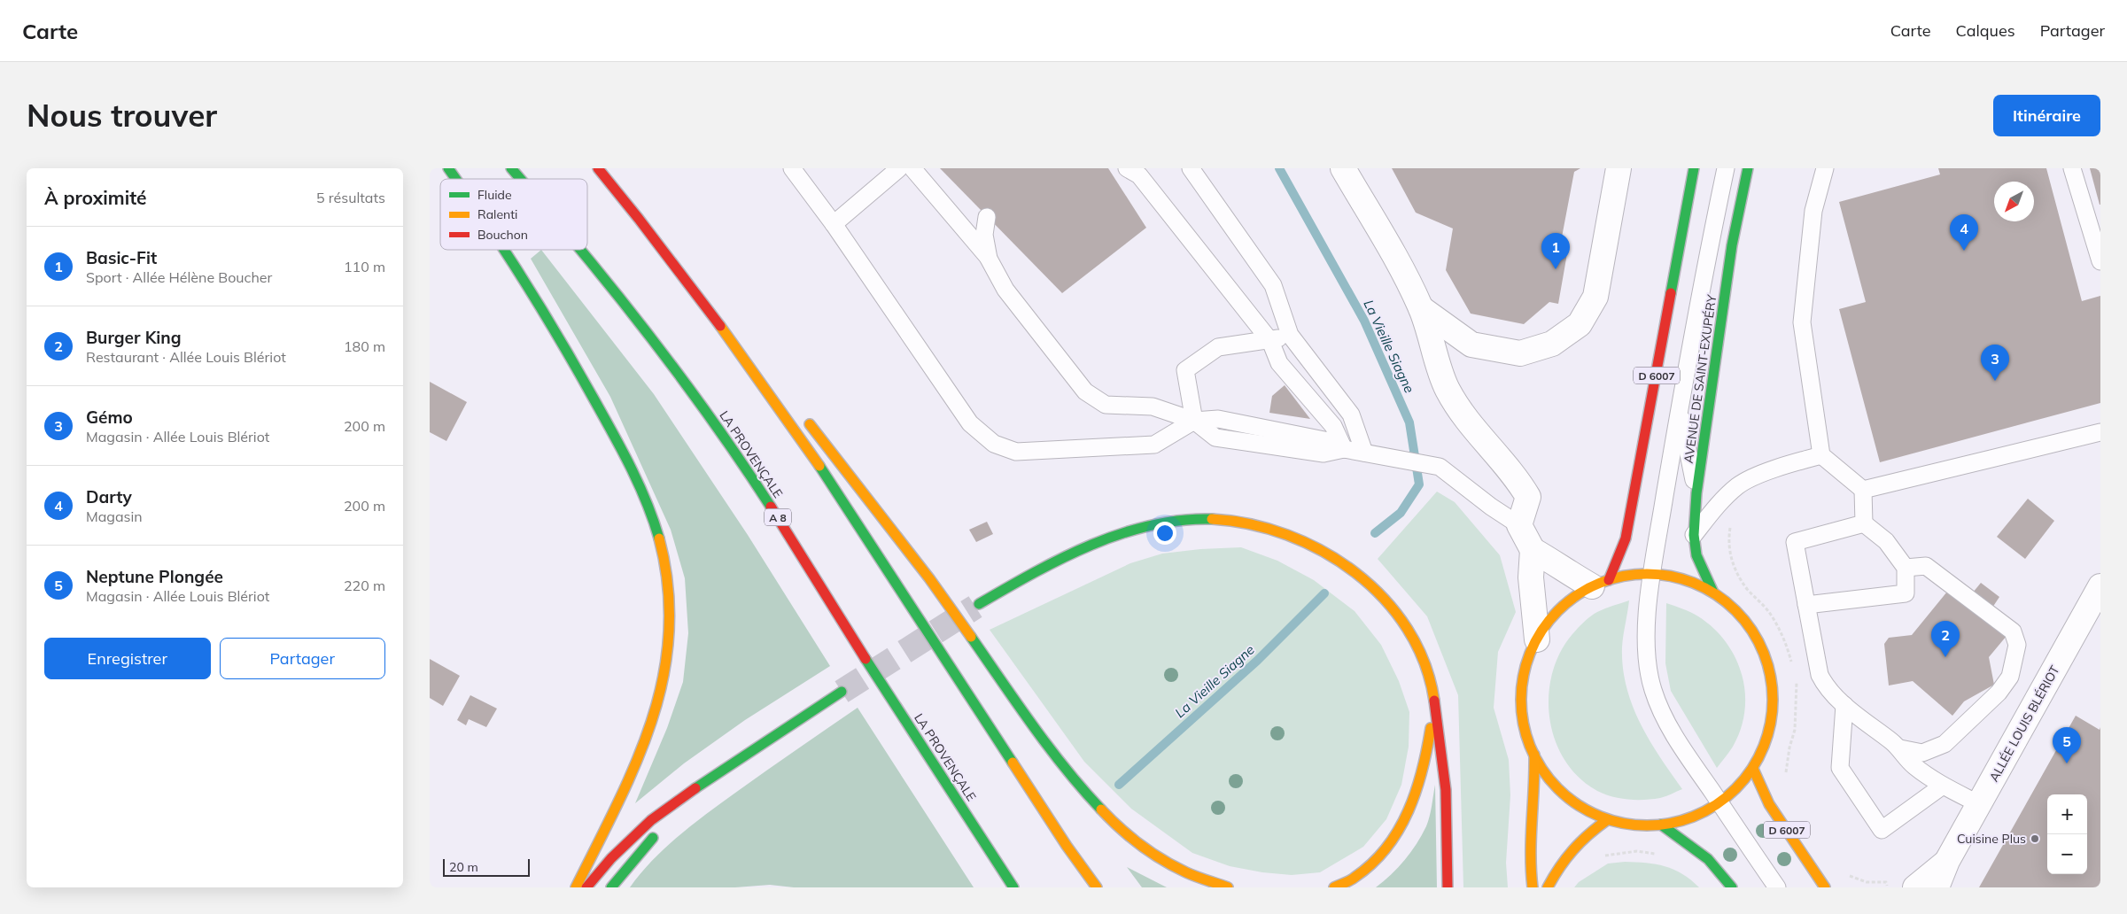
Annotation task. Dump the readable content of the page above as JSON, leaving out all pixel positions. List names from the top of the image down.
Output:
{
  "streets": {
    "main road": [
      "D 6007",
      "AVENUE DE SAINT-EXUPÉRY",
      "LA PROVENÇALE",
      "A 8"
    ],
    "street": ["ALLÉE LOUIS BLÉRIOT"]
  },
  "water": ["La Vieille Siagne"],
  "places": ["Cuisine Plus"],
  "legend": ["Fluide", "Ralenti", "Bouchon"],
  "scale_bar": "20 m",
  "north": "bottom left",
  "page": {
    "header": "Carte",
    "nav": ["Carte", "Calques", "Partager"],
    "buttons": [
      "Itinéraire",
      ["Enregistrer", "Partager"]
    ],
    "title": "Nous trouver",
    "heading": ["À proximité", "5 résultats"],
    "pins": [
      "4",
      "1",
      "3",
      "2",
      "5"
    ],
    "list": [
      {
        "mark": "1",
        "name": "Basic-Fit",
        "note": "Sport · Allée Hélène Boucher",
        "value": "110 m"
      },
      {
        "mark": "2",
        "name": "Burger King",
        "note": "Restaurant · Allée Louis Blériot",
        "value": "180 m"
      },
      {
        "mark": "3",
        "name": "Gémo",
        "note": "Magasin · Allée Louis Blériot",
        "value": "200 m"
      },
      {
        "mark": "4",
        "name": "Darty",
        "note": "Magasin",
        "value": "200 m"
      },
      {
        "mark": "5",
        "name": "Neptune Plongée",
        "note": "Magasin · Allée Louis Blériot",
        "value": "220 m"
      }
    ],
    "map_buttons": ["+", "−"],
    "scale": "20 m"
  }
}
